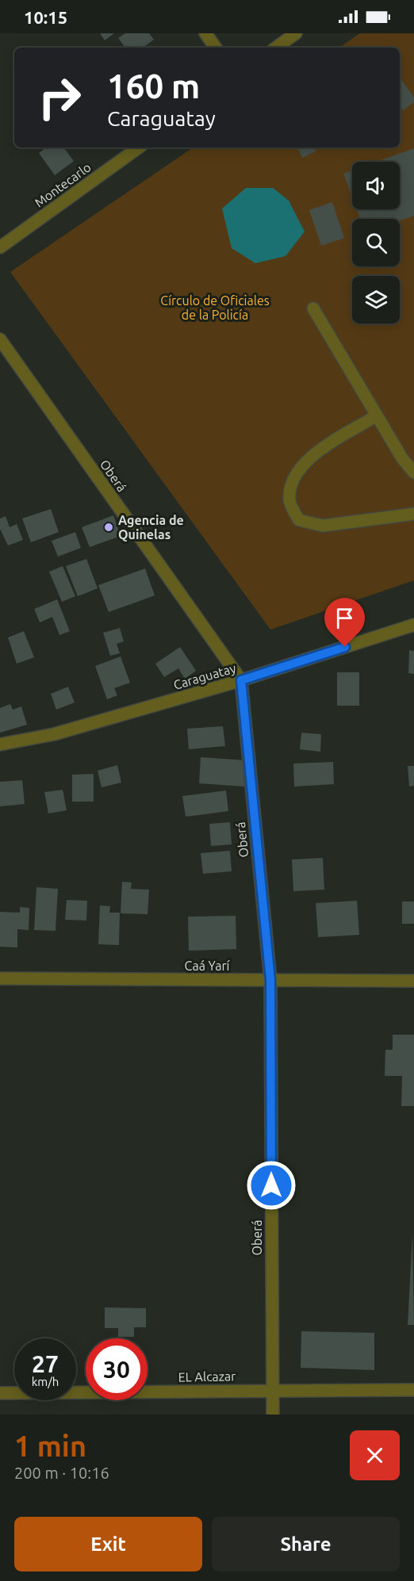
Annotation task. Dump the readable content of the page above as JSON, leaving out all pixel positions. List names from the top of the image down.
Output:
{
  "streets": {
    "street": [
      "Montecarlo",
      "Oberá",
      "Caraguatay",
      "Caá Yarí",
      "EL Alcazar"
    ]
  },
  "crossings": [
    ["Oberá", "Caraguatay"],
    ["Oberá", "Caá Yarí"],
    ["Oberá", "EL Alcazar"]
  ],
  "parks": ["Círculo de Oficiales de la Policía"],
  "places": ["Agencia de Quinelas"],
  "page": {
    "status": "10:15",
    "turn": ["160 m", "Caraguatay"],
    "speed": "27 km/h",
    "limit": "30",
    "heading": ["1 min", "200 m · 10:16"],
    "buttons": ["Exit", "Share"]
  }
}
